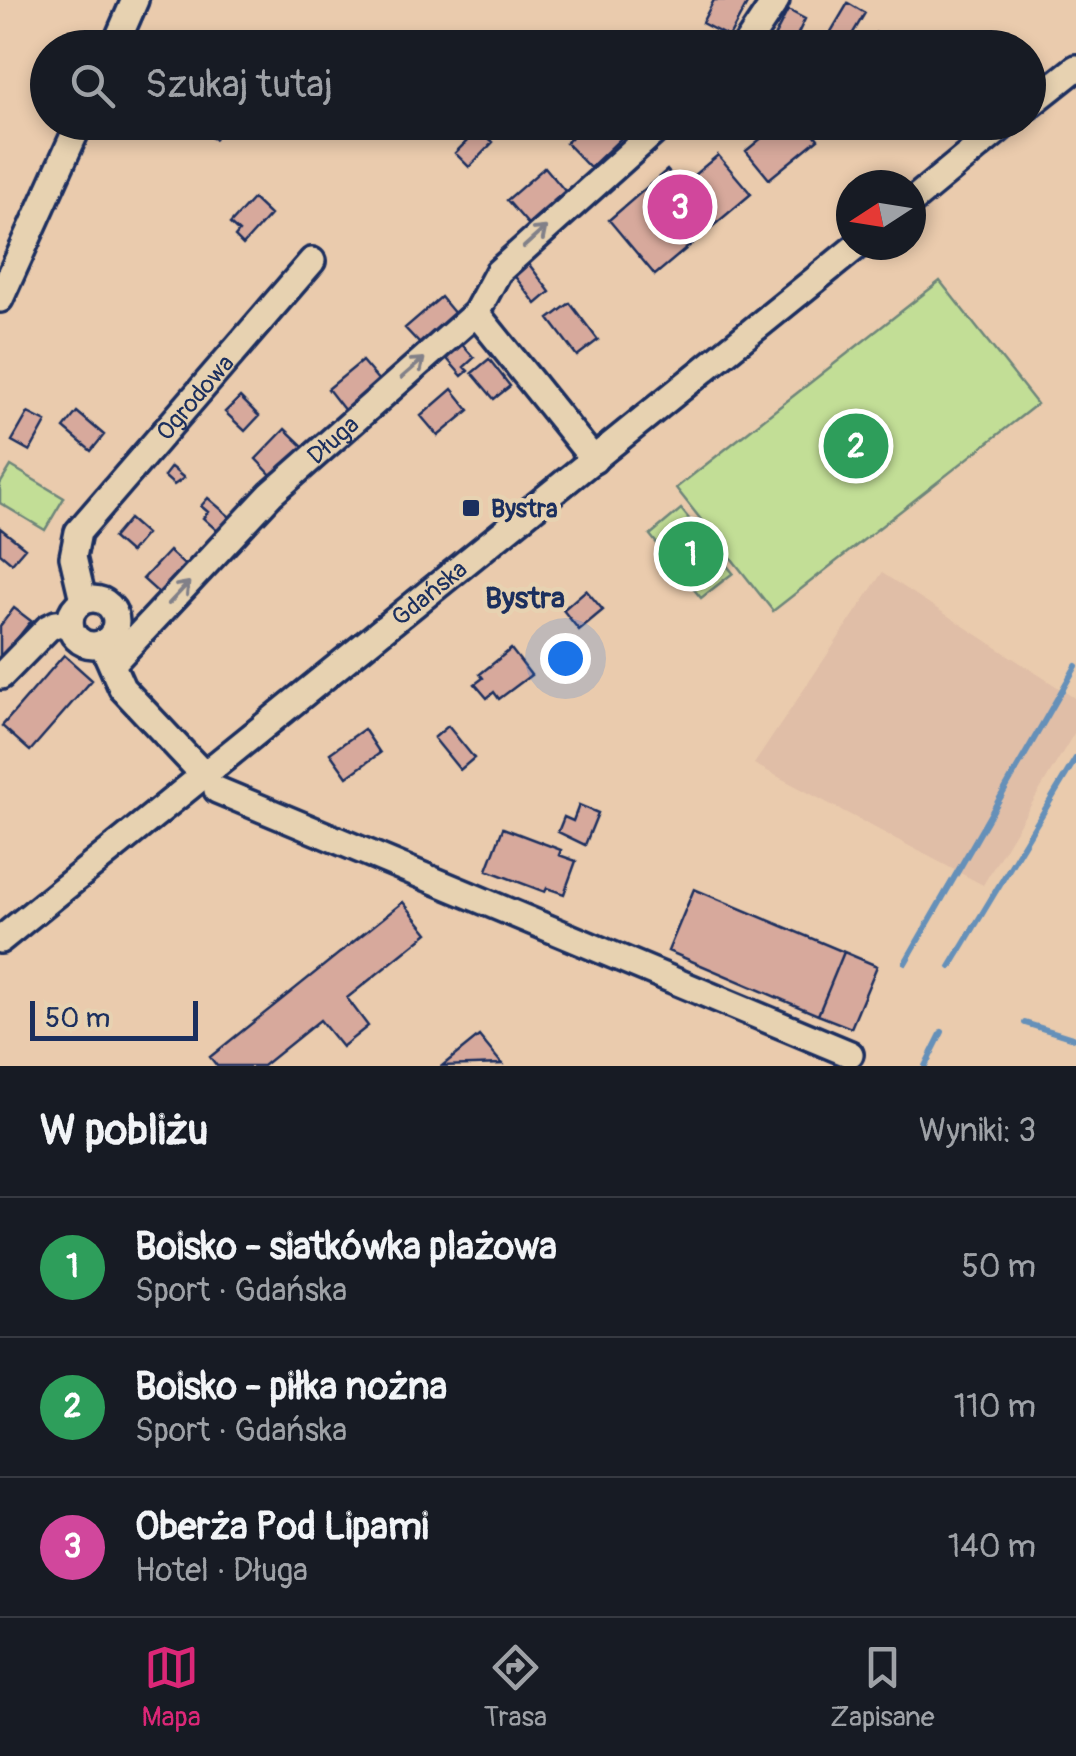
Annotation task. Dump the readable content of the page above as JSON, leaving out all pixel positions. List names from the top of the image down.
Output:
{
  "streets": {
    "street": ["Ogrodowa", "Długa", "Gdańska"]
  },
  "one_way": ["Długa"],
  "districts": ["Bystra"],
  "places": {
    "transit": ["Bystra"]
  },
  "scale_bar": "50 m",
  "north": "left",
  "page": {
    "search": "Szukaj tutaj",
    "pins": ["3", "2", "1"],
    "scale": "50 m",
    "heading": ["W pobliżu", "Wyniki: 3"],
    "list": [
      {
        "mark": "1",
        "name": "Boisko - siatkówka plażowa",
        "note": "Sport · Gdańska",
        "value": "50 m"
      },
      {
        "mark": "2",
        "name": "Boisko - piłka nożna",
        "note": "Sport · Gdańska",
        "value": "110 m"
      },
      {
        "mark": "3",
        "name": "Oberża Pod Lipami",
        "note": "Hotel · Długa",
        "value": "140 m"
      }
    ],
    "nav": ["Mapa", "Trasa", "Zapisane"]
  }
}
